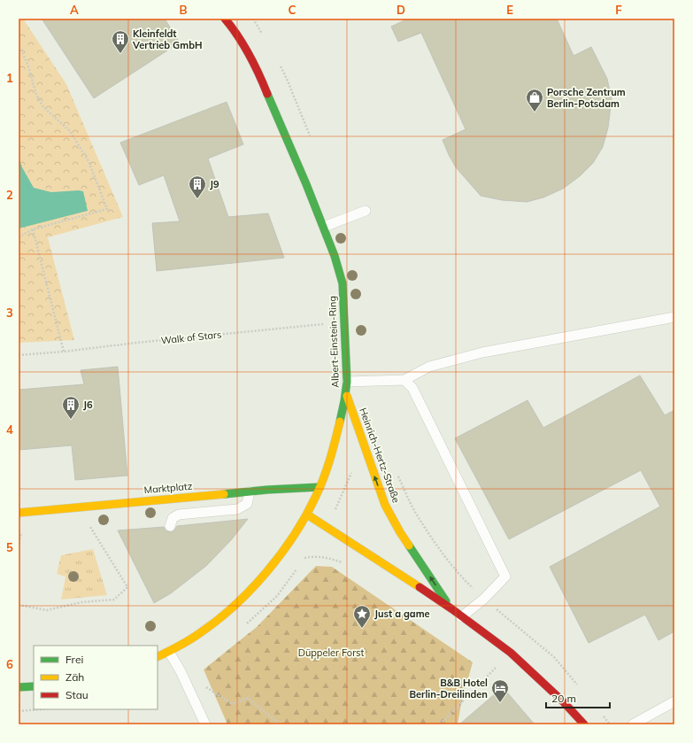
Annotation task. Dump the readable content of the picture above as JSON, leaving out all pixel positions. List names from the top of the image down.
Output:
{
  "streets": {
    "street": ["Albert-Einstein-Ring", "Heinrich-Hertz-Straße", "Marktplatz"],
    "path": ["Walk of Stars"]
  },
  "crossings": [
    ["Walk of Stars", "Albert-Einstein-Ring"],
    ["Albert-Einstein-Ring", "Heinrich-Hertz-Straße"],
    ["Albert-Einstein-Ring", "Marktplatz"]
  ],
  "one_way": ["Heinrich-Hertz-Straße"],
  "parks": ["Düppeler Forst"],
  "places": {
    "building": ["Kleinfeldt Vertrieb GmbH", "J9", "J6"],
    "shop": ["Porsche Zentrum Berlin-Potsdam"],
    "place": ["Just a game"],
    "hotel": ["B&B Hotel Berlin-Dreilinden"]
  },
  "legend": ["Frei", "Zäh", "Stau"],
  "scale_bar": "20 m",
  "grid": {
    "columns": [
      "A",
      "B",
      "C",
      "D",
      "E",
      "F"
    ],
    "rows": [
      "1",
      "2",
      "3",
      "4",
      "5",
      "6"
    ]
  }
}
